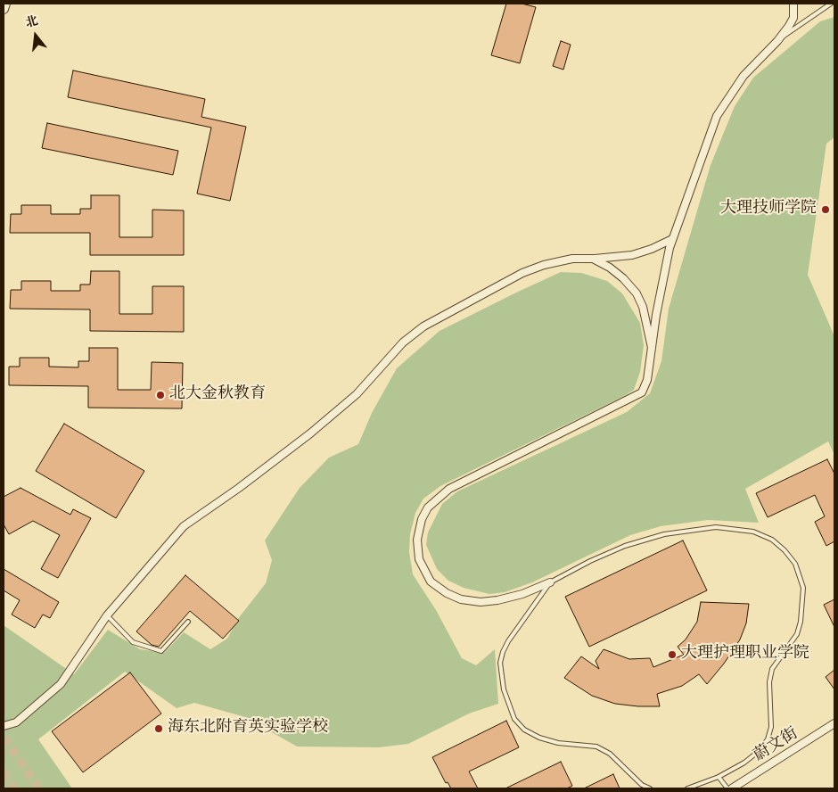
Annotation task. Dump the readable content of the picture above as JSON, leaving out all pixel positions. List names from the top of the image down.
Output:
{
  "streets": {
    "street": ["蔚文街"]
  },
  "places": [
    "大理技师学院",
    "北大金秋教育",
    "大理护理职业学院",
    "海东北附育英实验学校"
  ],
  "north": "top"
}
